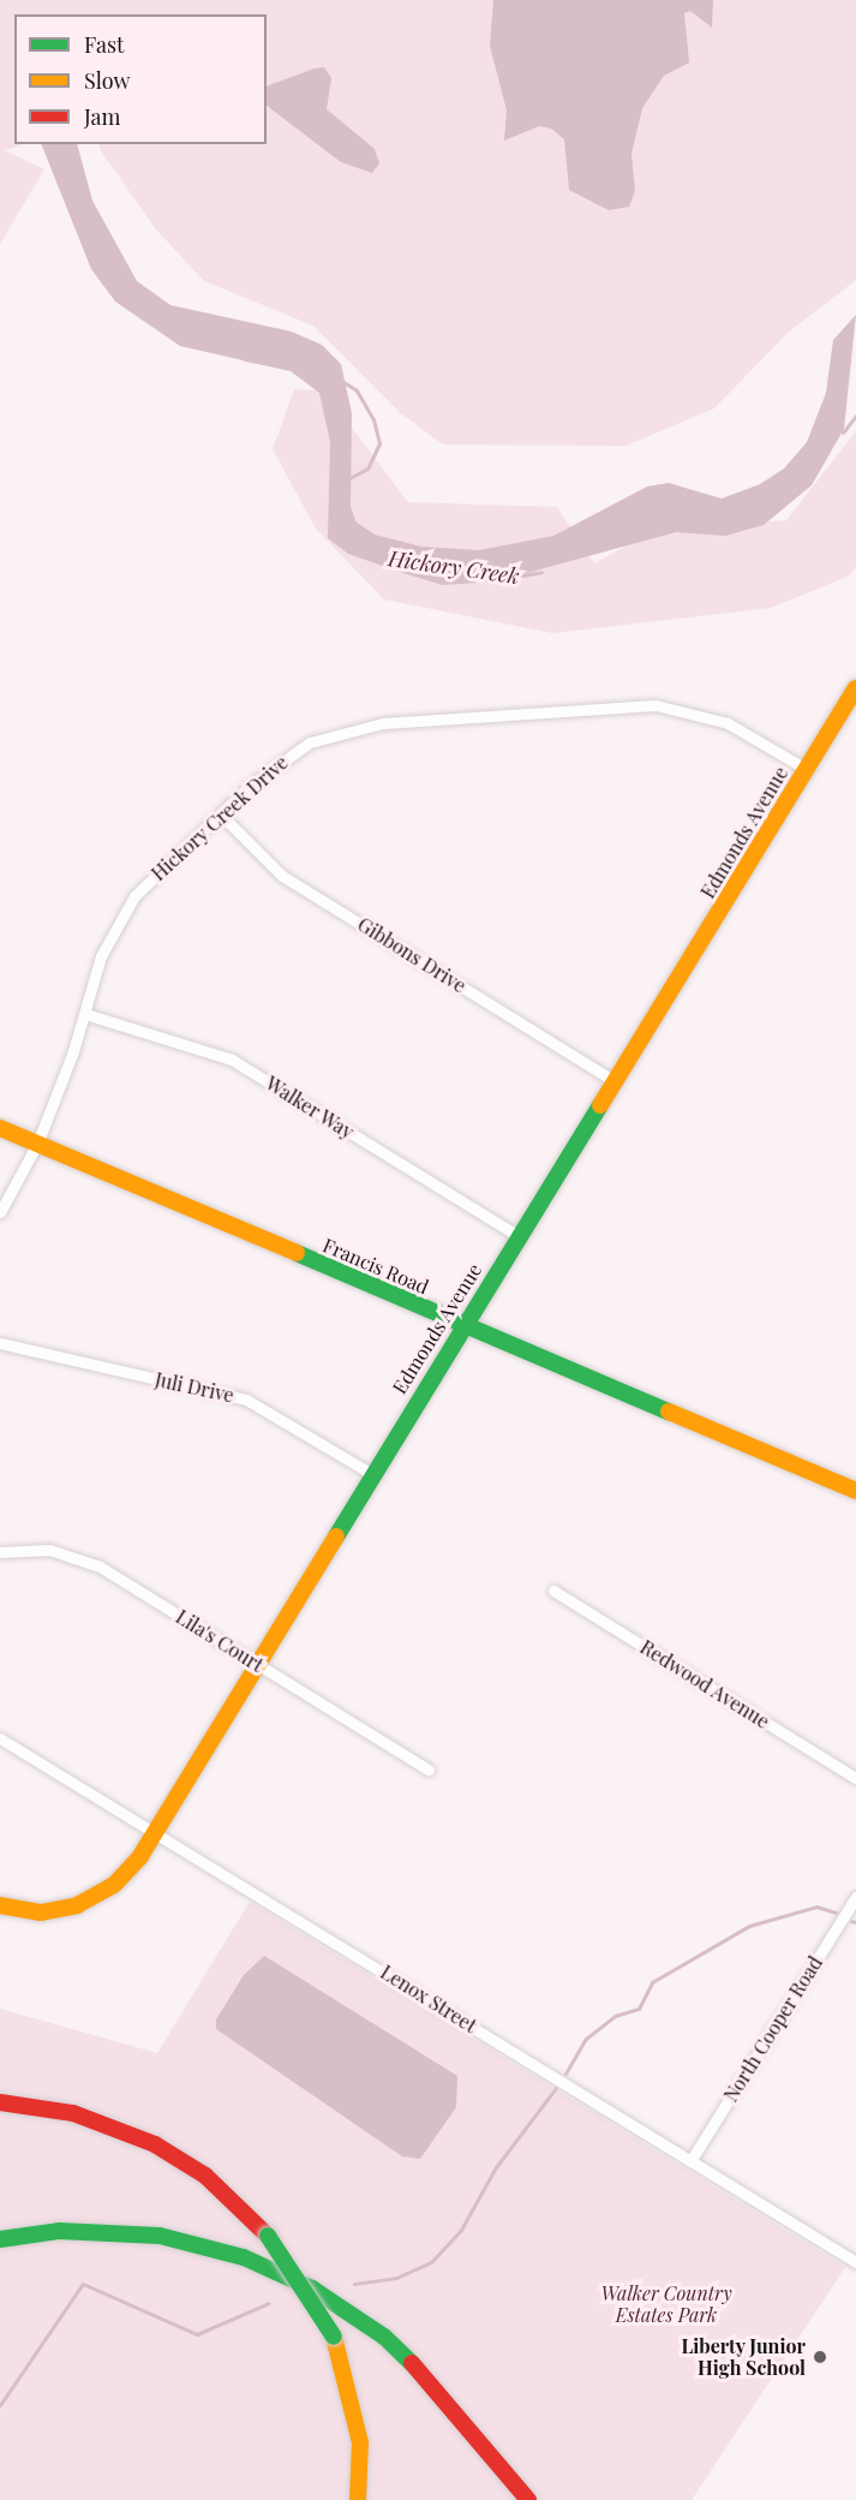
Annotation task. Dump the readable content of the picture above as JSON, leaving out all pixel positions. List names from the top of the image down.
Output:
{
  "streets": {
    "main road": ["Edmonds Avenue", "Francis Road"],
    "street": [
      "Hickory Creek Drive",
      "Gibbons Drive",
      "Walker Way",
      "Juli Drive",
      "Lila's Court",
      "Redwood Avenue",
      "Lenox Street",
      "North Cooper Road"
    ]
  },
  "crossings": [
    ["Hickory Creek Drive", "Edmonds Avenue"],
    ["Hickory Creek Drive", "Gibbons Drive"],
    ["Hickory Creek Drive", "Walker Way"],
    ["Hickory Creek Drive", "Francis Road"],
    ["Edmonds Avenue", "Gibbons Drive"],
    ["Edmonds Avenue", "Walker Way"],
    ["Edmonds Avenue", "Francis Road"],
    ["Edmonds Avenue", "Juli Drive"],
    ["Edmonds Avenue", "Lila's Court"],
    ["Edmonds Avenue", "Lenox Street"],
    ["Lenox Street", "North Cooper Road"]
  ],
  "water": ["Hickory Creek"],
  "parks": ["Walker Country Estates Park"],
  "places": ["Liberty Junior High School"],
  "legend": ["Fast", "Slow", "Jam"]
}
